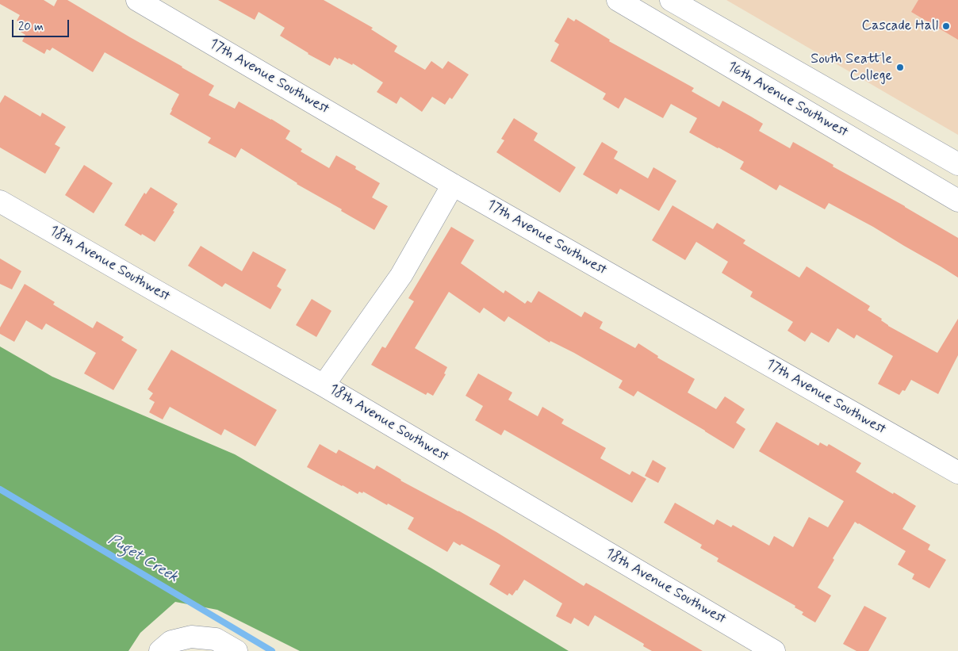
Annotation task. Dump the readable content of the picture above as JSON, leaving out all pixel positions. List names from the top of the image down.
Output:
{
  "streets": {
    "street": ["17th Avenue Southwest", "16th Avenue Southwest", "18th Avenue Southwest"]
  },
  "water": ["Puget Creek"],
  "places": ["Cascade Hall", "South Seattle College"],
  "scale_bar": "20 m"
}
